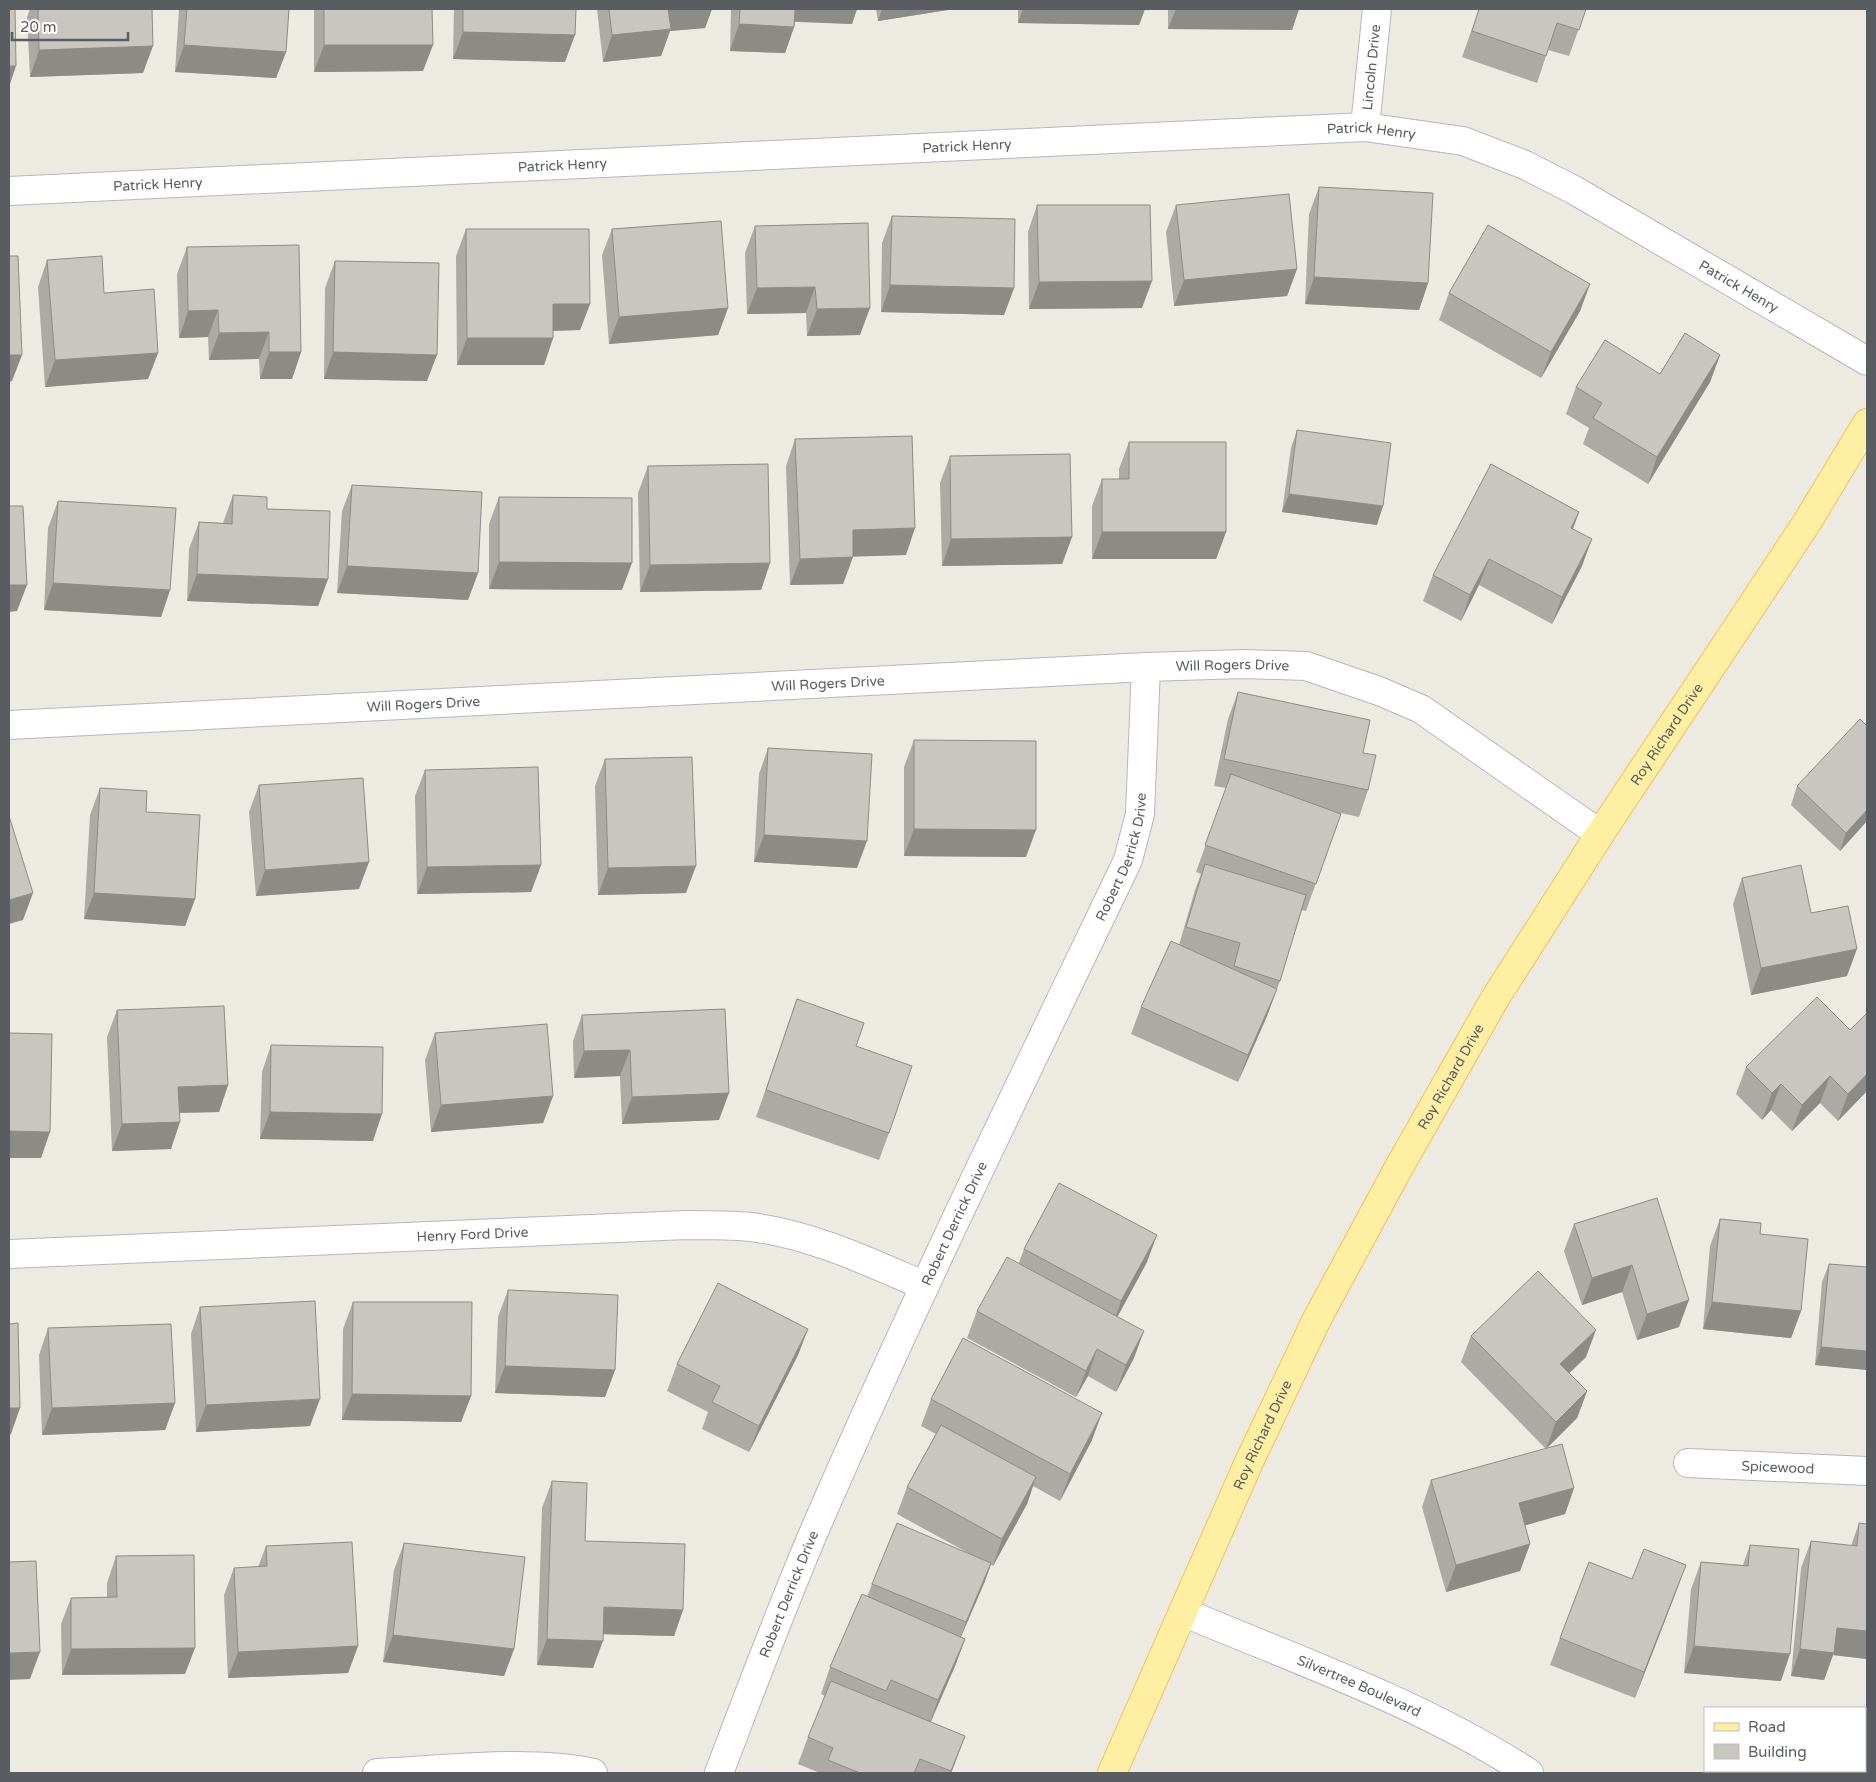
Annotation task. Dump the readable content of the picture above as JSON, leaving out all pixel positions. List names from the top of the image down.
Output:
{
  "streets": {
    "main road": ["Roy Richard Drive"],
    "street": [
      "Lincoln Drive",
      "Patrick Henry",
      "Will Rogers Drive",
      "Robert Derrick Drive",
      "Henry Ford Drive",
      "Spicewood",
      "Silvertree Boulevard"
    ]
  },
  "crossings": [
    ["Lincoln Drive", "Patrick Henry"],
    ["Will Rogers Drive", "Roy Richard Drive"],
    ["Will Rogers Drive", "Robert Derrick Drive"],
    ["Roy Richard Drive", "Silvertree Boulevard"],
    ["Robert Derrick Drive", "Henry Ford Drive"]
  ],
  "legend": ["Road", "Building"],
  "scale_bar": "20 m"
}
